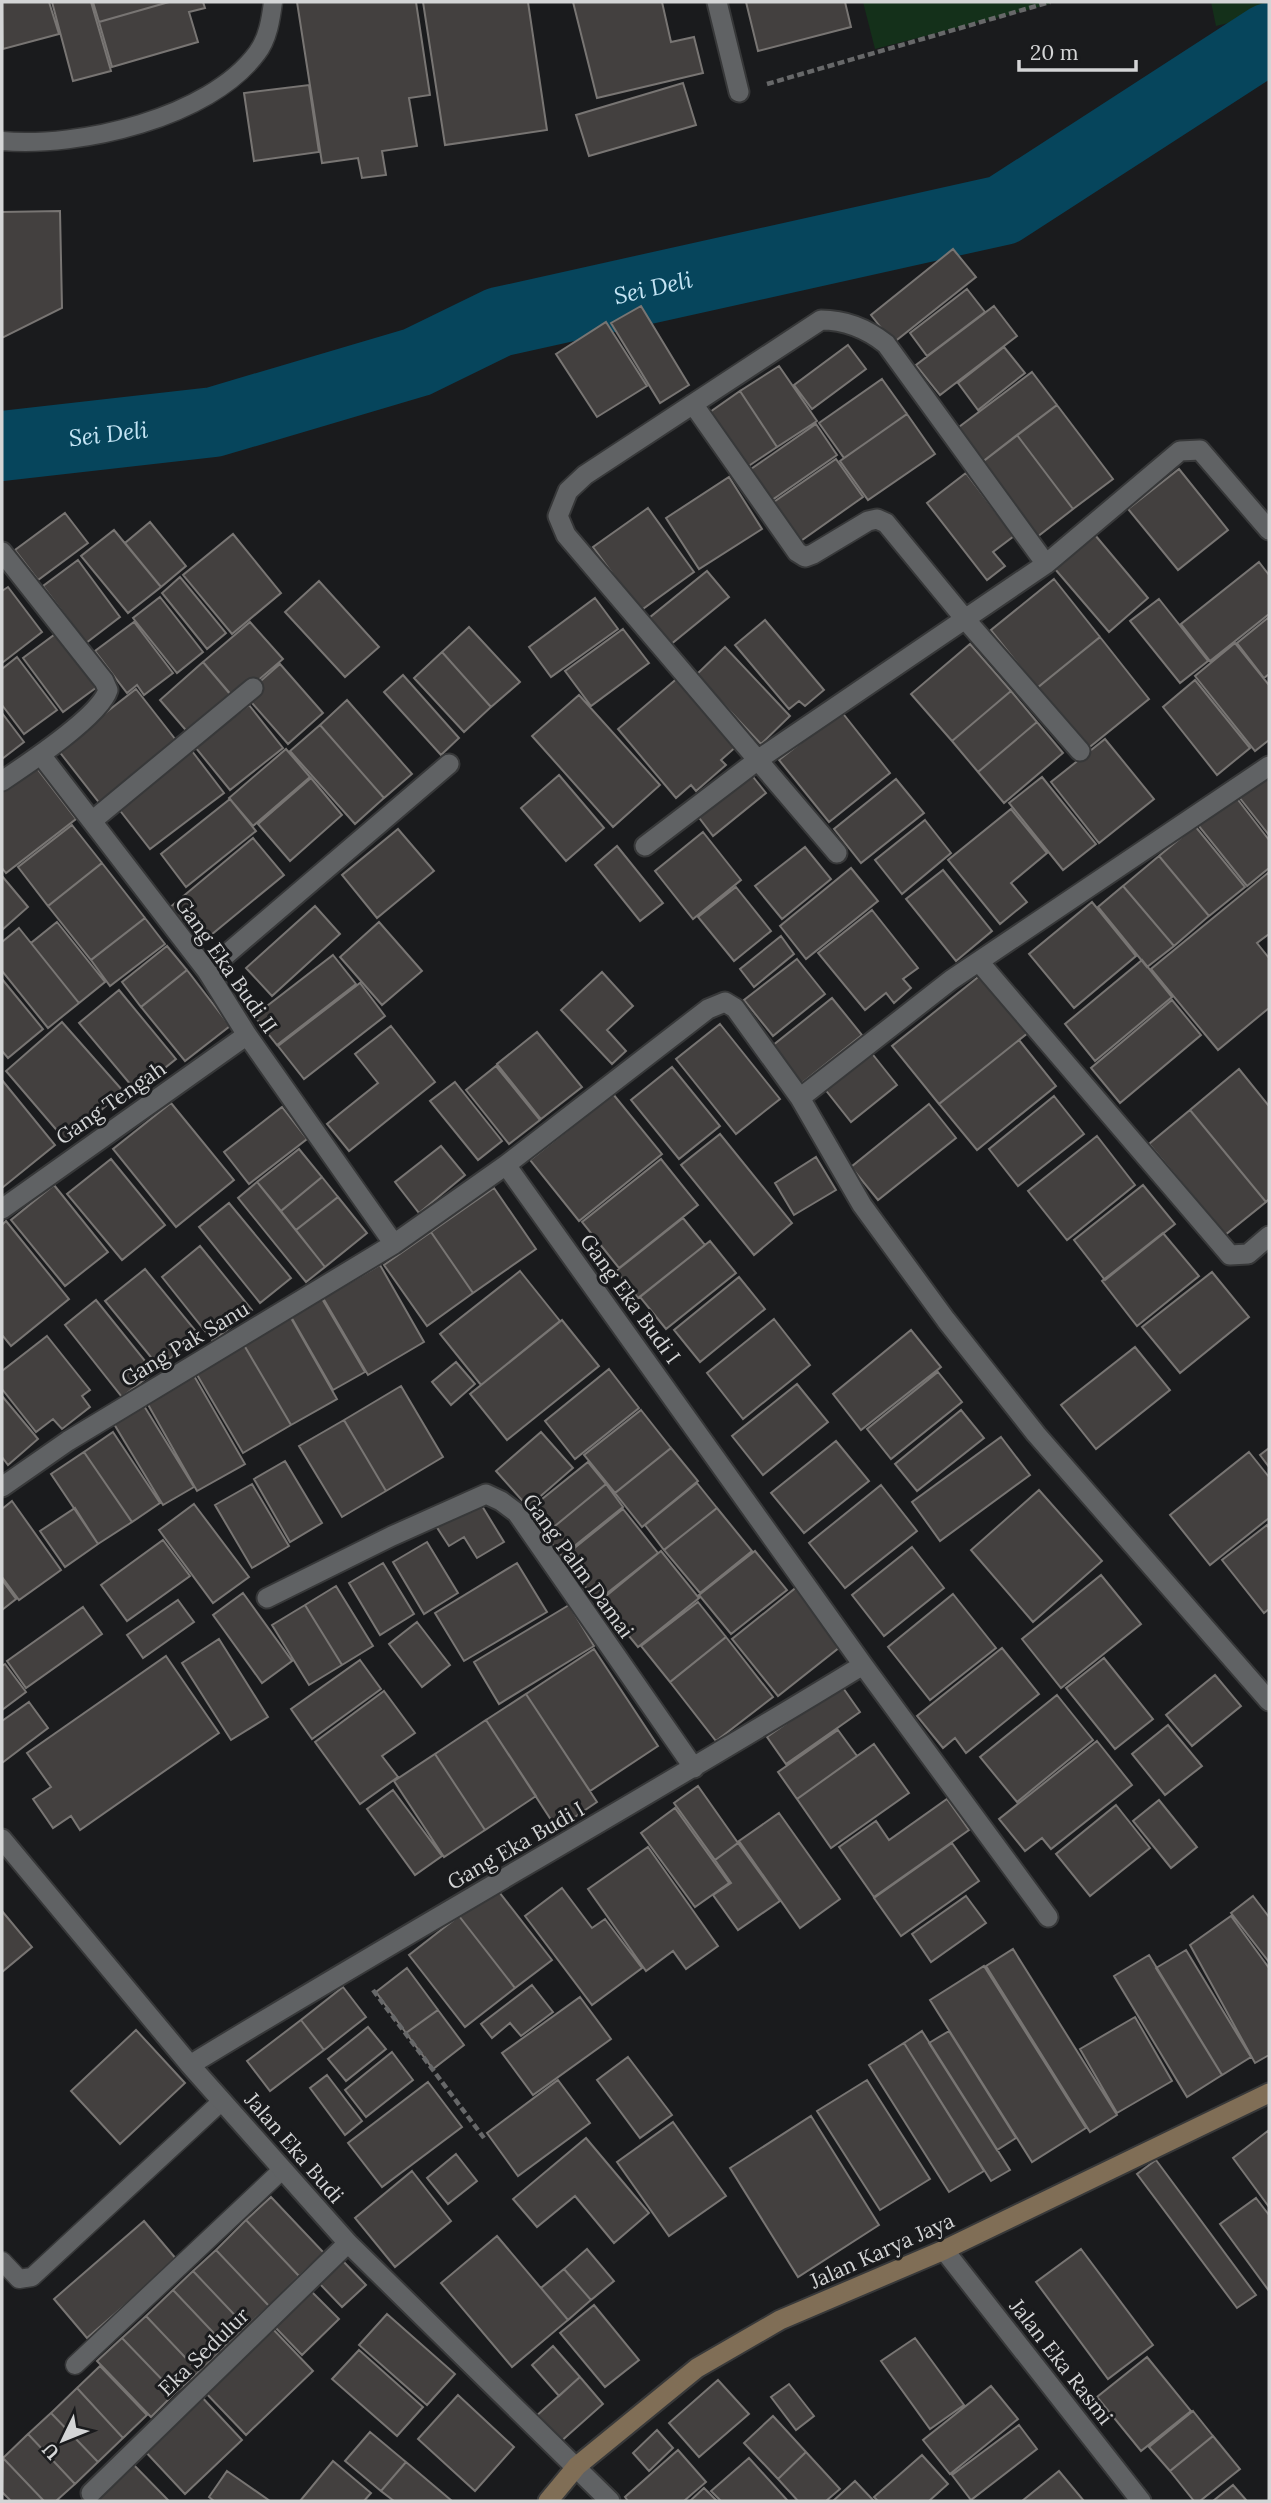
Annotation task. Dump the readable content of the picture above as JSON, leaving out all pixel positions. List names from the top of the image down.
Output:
{
  "streets": {
    "main road": ["Jalan Karya Jaya"],
    "street": [
      "Gang Eka Budi II",
      "Gang Tengah",
      "Gang Eka Budi I",
      "Gang Pak Sanu",
      "Gang Palm Damai",
      "Jalan Eka Budi",
      "Eka Sedulur",
      "Jalan Eka Rasmi"
    ]
  },
  "crossings": [
    ["Gang Eka Budi II", "Gang Tengah"],
    ["Gang Eka Budi II", "Gang Pak Sanu"],
    ["Gang Eka Budi I", "Gang Pak Sanu"],
    ["Gang Eka Budi I", "Gang Palm Damai"],
    ["Gang Eka Budi I", "Jalan Eka Budi"],
    ["Jalan Eka Budi", "Jalan Karya Jaya"],
    ["Jalan Eka Budi", "Eka Sedulur"],
    ["Jalan Karya Jaya", "Jalan Eka Rasmi"]
  ],
  "water": ["Sei Deli"],
  "scale_bar": "20 m",
  "north": "bottom left"
}
